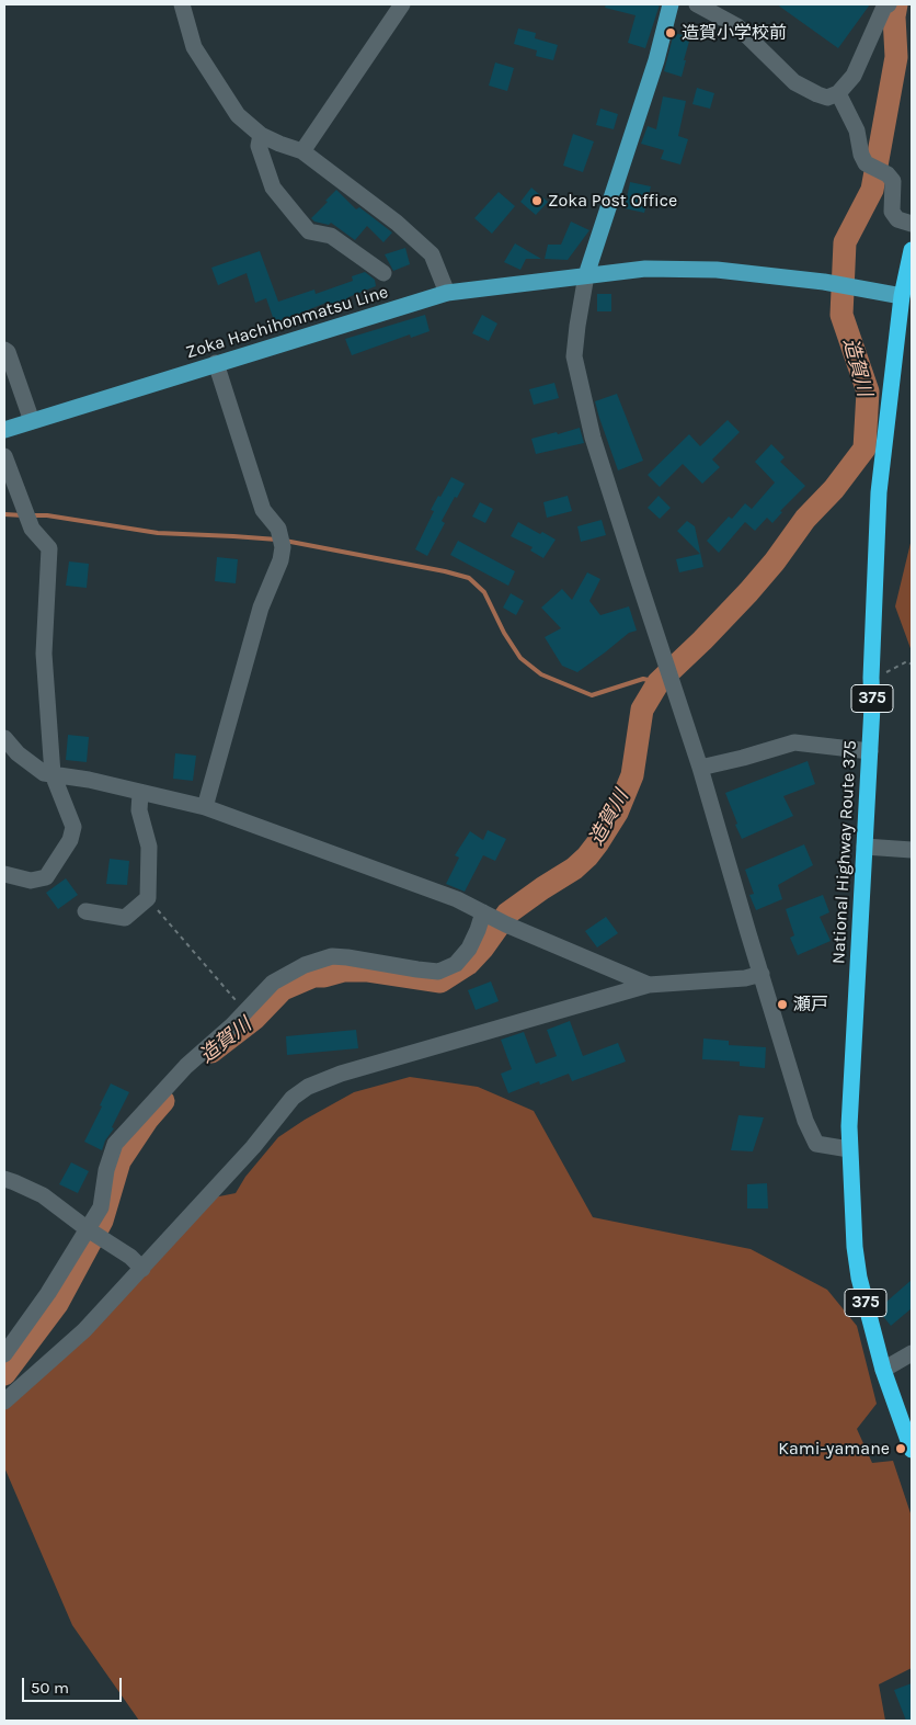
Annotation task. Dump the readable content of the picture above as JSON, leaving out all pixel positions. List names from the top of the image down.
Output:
{
  "streets": {
    "highway": ["375", "National Highway Route 375"],
    "main road": ["Zoka Hachihonmatsu Line"]
  },
  "crossings": [
    ["Zoka Hachihonmatsu Line", "National Highway Route 375"]
  ],
  "water": ["造賀川"],
  "places": [
    "造賀小学校前",
    "Zoka Post Office",
    "瀬戸",
    "Kami-yamane"
  ],
  "scale_bar": "50 m"
}
